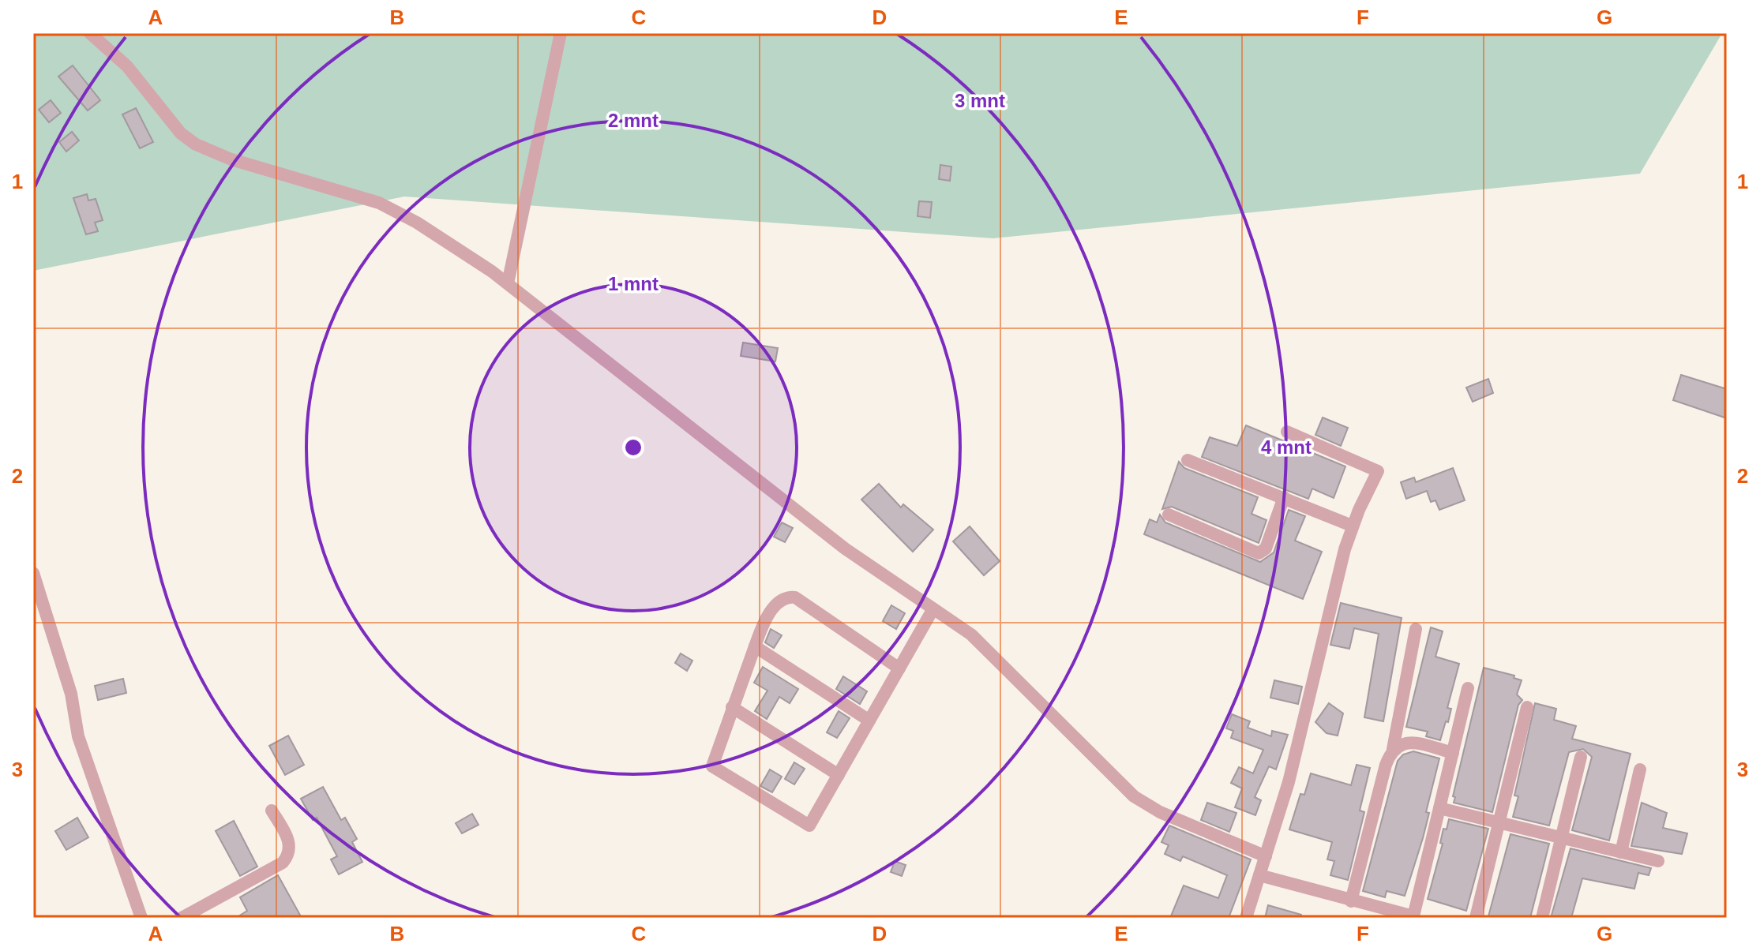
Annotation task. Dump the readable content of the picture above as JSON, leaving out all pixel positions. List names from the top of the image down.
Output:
{
  "grid": {
    "columns": [
      "A",
      "B",
      "C",
      "D",
      "E",
      "F",
      "G"
    ],
    "rows": ["1", "2", "3"]
  },
  "rings": [
    "3 mnt",
    "2 mnt",
    "1 mnt",
    "4 mnt"
  ]
}
